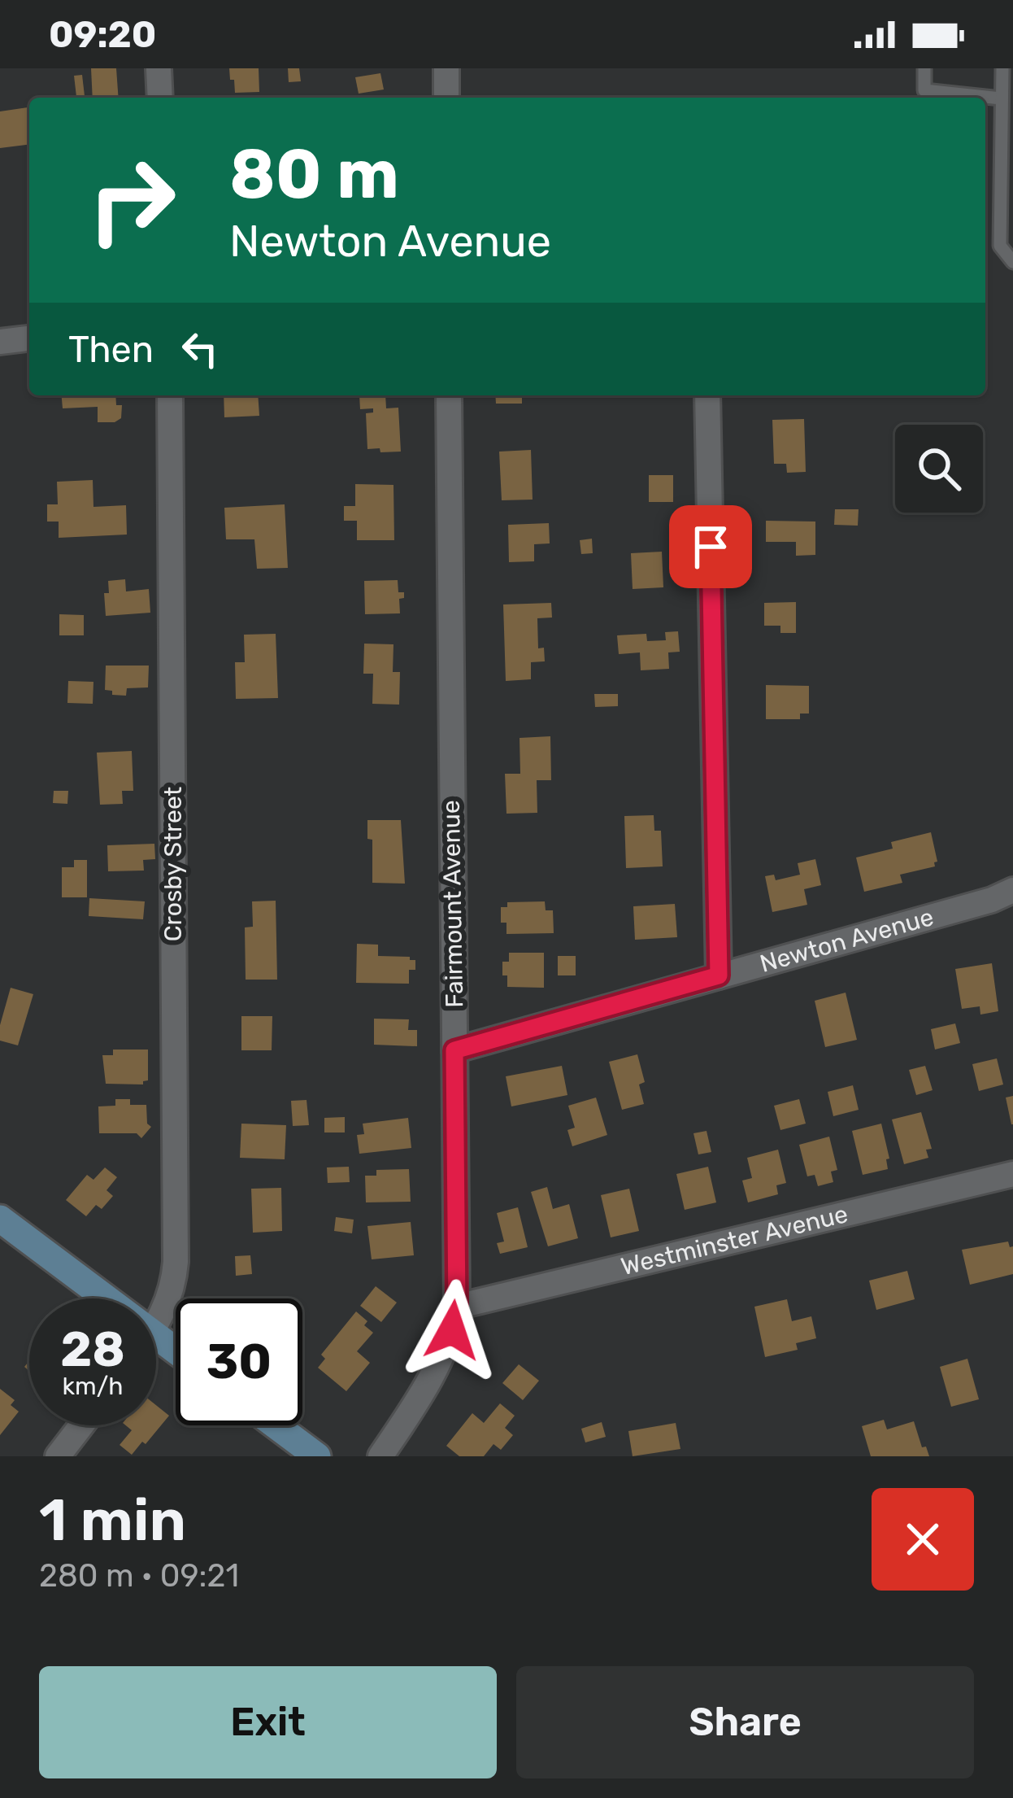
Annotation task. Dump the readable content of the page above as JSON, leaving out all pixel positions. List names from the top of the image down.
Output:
{
  "streets": {
    "street": [
      "Crosby Street",
      "Fairmount Avenue",
      "Newton Avenue",
      "Westminster Avenue"
    ]
  },
  "crossings": [
    ["Fairmount Avenue", "Newton Avenue"],
    ["Fairmount Avenue", "Westminster Avenue"]
  ],
  "page": {
    "status": "09:20",
    "turn": ["80 m", "Newton Avenue"],
    "then": "Then",
    "speed": "28 km/h",
    "limit": "30",
    "heading": ["1 min", "280 m · 09:21"],
    "buttons": ["Exit", "Share"]
  }
}
